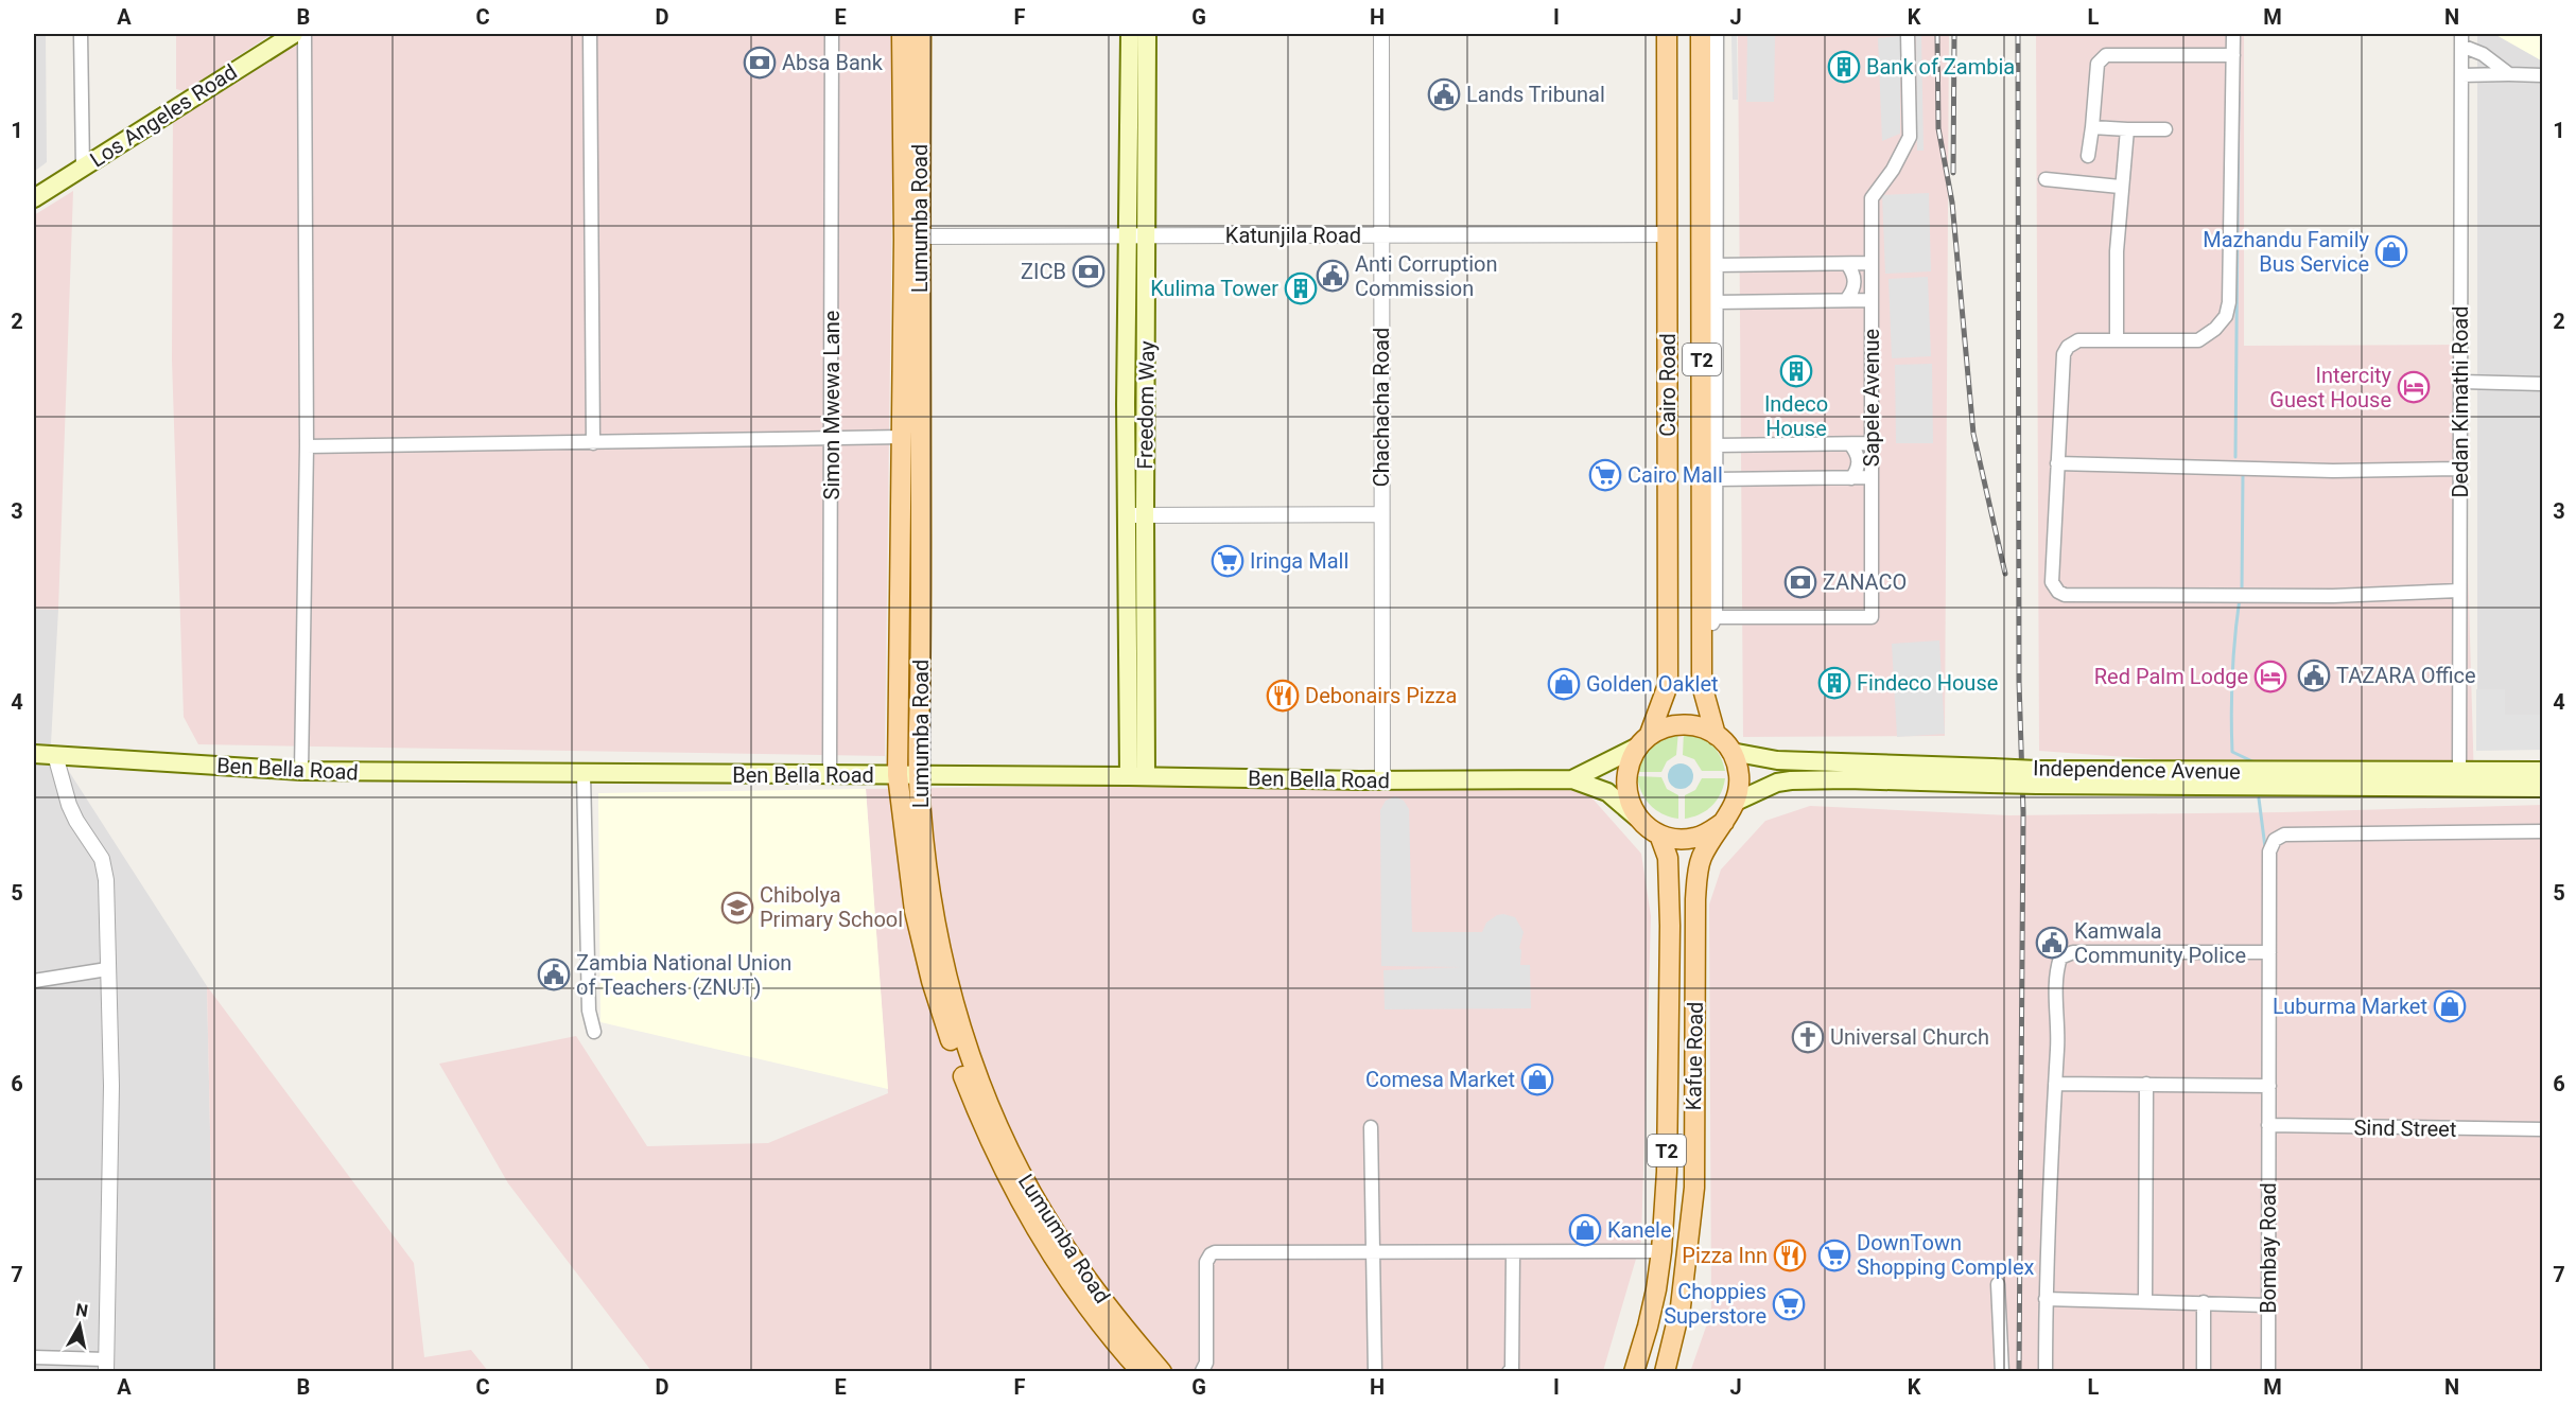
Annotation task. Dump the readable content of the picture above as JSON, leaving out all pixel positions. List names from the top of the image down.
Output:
{
  "streets": {
    "main road": [
      "Los Angeles Road",
      "Lumumba Road",
      "T2",
      "Cairo Road",
      "Freedom Way",
      "Ben Bella Road",
      "Independence Avenue",
      "Kafue Road"
    ],
    "street": [
      "Katunjila Road",
      "Sapele Avenue",
      "Dedan Kimathi Road",
      "Simon Mwewa Lane",
      "Chachacha Road",
      "Sind Street",
      "Bombay Road"
    ]
  },
  "crossings": [
    ["Lumumba Road", "Katunjila Road"],
    ["Lumumba Road", "Ben Bella Road"],
    ["Katunjila Road", "Cairo Road"],
    ["Katunjila Road", "Freedom Way"],
    ["Katunjila Road", "Chachacha Road"],
    ["Cairo Road", "Ben Bella Road"],
    ["Cairo Road", "Independence Avenue"],
    ["Cairo Road", "Kafue Road"],
    ["Dedan Kimathi Road", "Independence Avenue"],
    ["Simon Mwewa Lane", "Ben Bella Road"],
    ["Freedom Way", "Ben Bella Road"],
    ["Chachacha Road", "Ben Bella Road"],
    ["Ben Bella Road", "Independence Avenue"],
    ["Ben Bella Road", "Kafue Road"],
    ["Independence Avenue", "Kafue Road"],
    ["Sind Street", "Bombay Road"]
  ],
  "places": {
    "bank": ["Absa Bank", "ZICB", "ZANACO"],
    "building": [
      "Bank of Zambia",
      "Kulima Tower",
      "Indeco House",
      "Findeco House"
    ],
    "public building": [
      "Lands Tribunal",
      "Anti Corruption Commission",
      "TAZARA Office",
      "Kamwala Community Police",
      "Zambia National Union of Teachers (ZNUT)"
    ],
    "shop": [
      "Mazhandu Family Bus Service",
      "Golden Oaklet",
      "Luburma Market",
      "Comesa Market",
      "Kanele"
    ],
    "hotel": ["Intercity Guest House", "Red Palm Lodge"],
    "supermarket": [
      "Cairo Mall",
      "Iringa Mall",
      "DownTown Shopping Complex",
      "Choppies Superstore"
    ],
    "restaurant": ["Debonairs Pizza", "Pizza Inn"],
    "school or university": ["Chibolya Primary School"],
    "church": ["Universal Church"]
  },
  "north": "top",
  "grid": {
    "columns": [
      "A",
      "B",
      "C",
      "D",
      "E",
      "F",
      "G",
      "H",
      "I",
      "J",
      "K",
      "L",
      "M",
      "N"
    ],
    "rows": [
      "1",
      "2",
      "3",
      "4",
      "5",
      "6",
      "7"
    ]
  }
}
